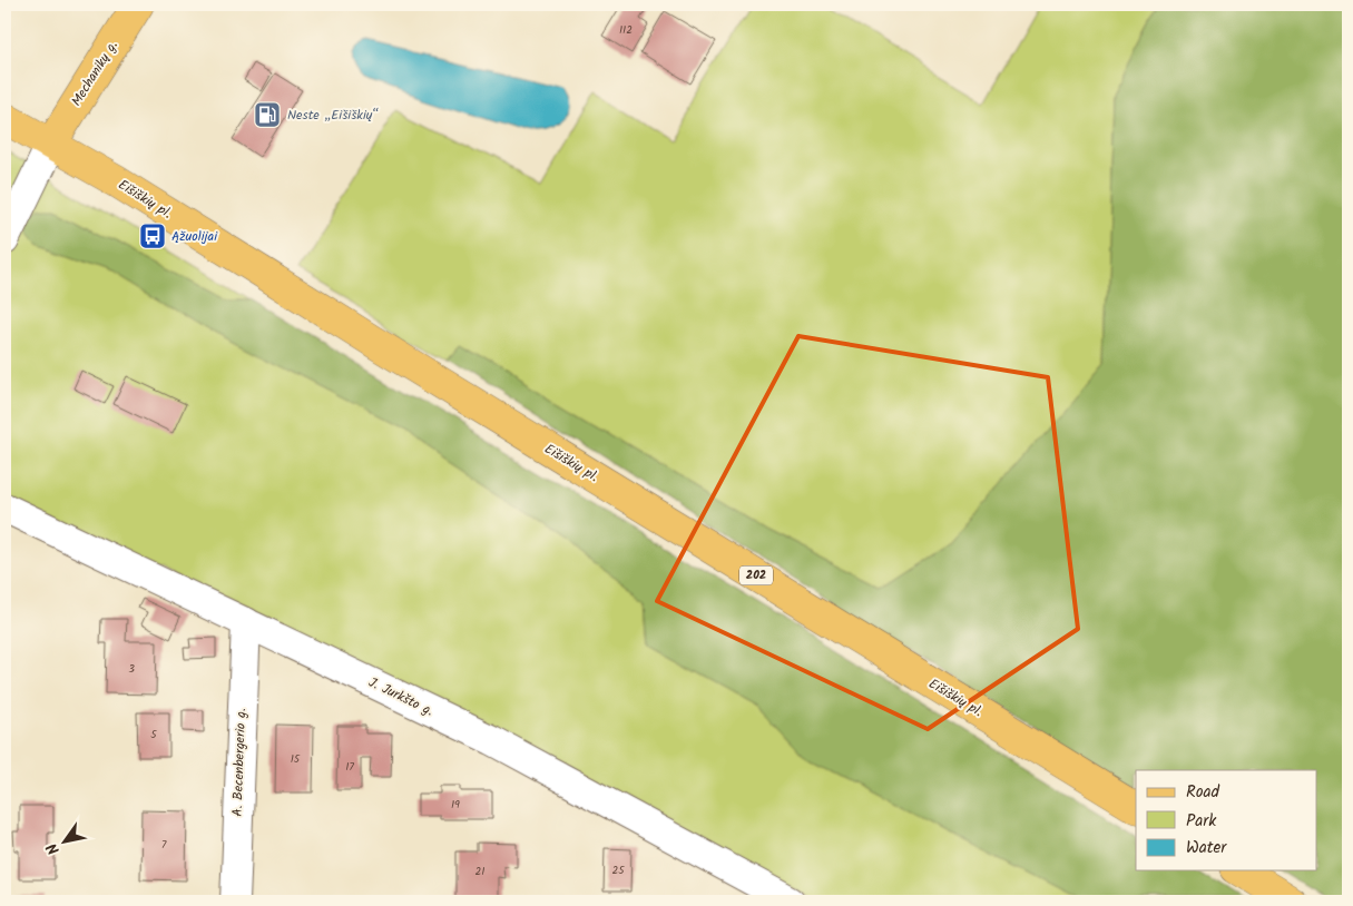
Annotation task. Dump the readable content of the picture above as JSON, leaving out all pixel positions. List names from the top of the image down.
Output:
{
  "streets": {
    "main road": ["Mechanikų g.", "Eišiškių pl.", "202"],
    "street": ["J. Jurkšto g.", "A. Becenbergerio g."]
  },
  "crossings": [
    ["Mechanikų g.", "Eišiškių pl."],
    ["J. Jurkšto g.", "A. Becenbergerio g."]
  ],
  "places": {
    "fuel station": ["Neste „Eišiškių“"],
    "bus stop": ["Ąžuolijai"]
  },
  "house_numbers": [
    "112",
    "3",
    "5",
    "15",
    "17",
    "19",
    "7",
    "25",
    "21"
  ],
  "legend": ["Road", "Park", "Water"],
  "north": "bottom left"
}
